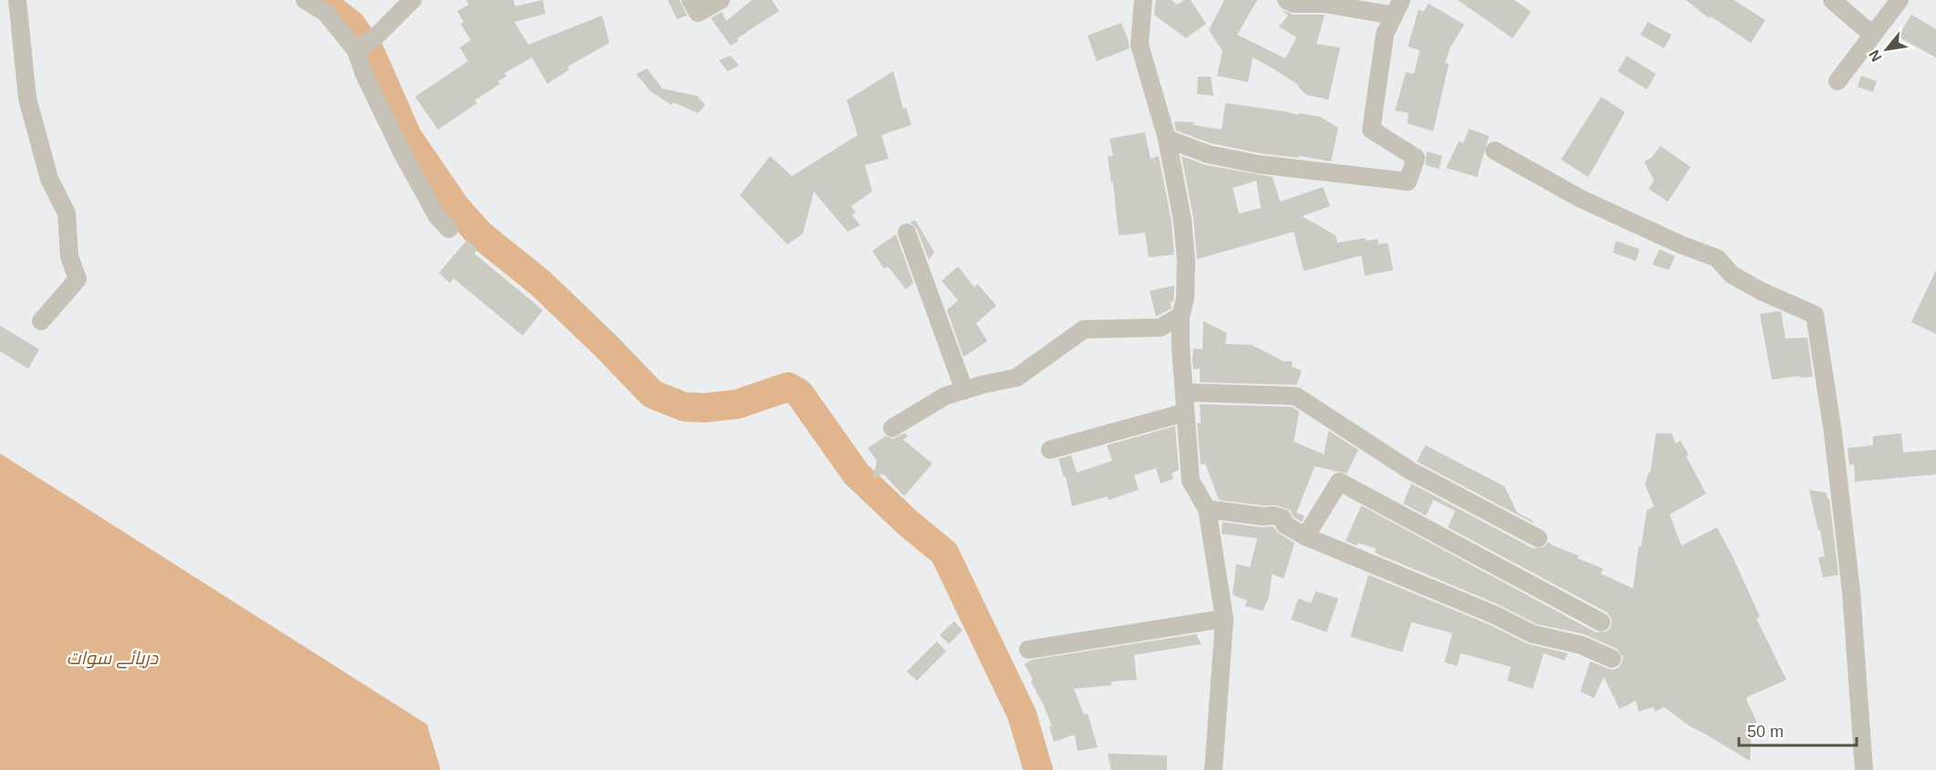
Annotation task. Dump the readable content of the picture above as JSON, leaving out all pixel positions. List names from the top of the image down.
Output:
{
  "water": ["دریائے سوات"],
  "scale_bar": "50 m",
  "north": "bottom left"
}
